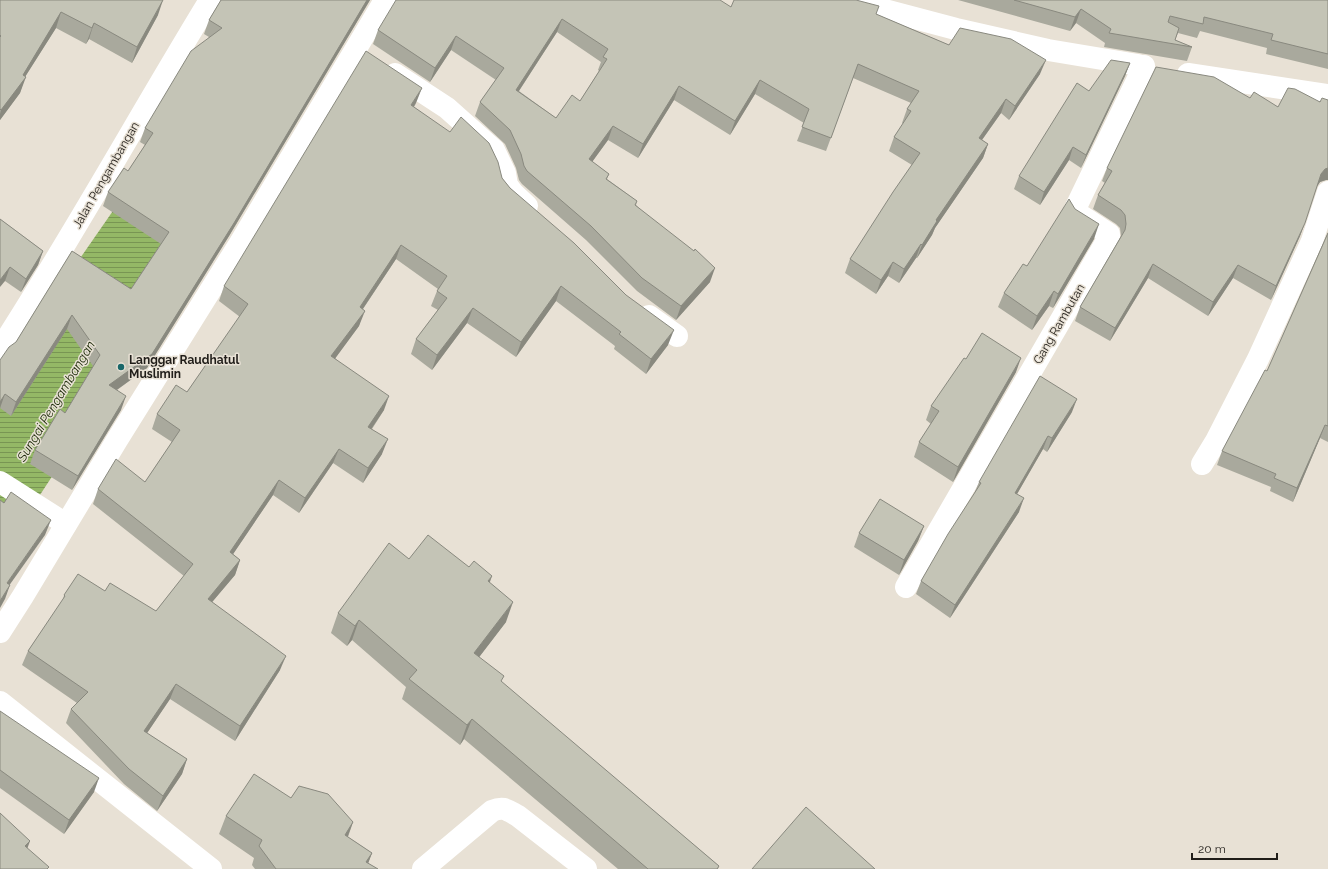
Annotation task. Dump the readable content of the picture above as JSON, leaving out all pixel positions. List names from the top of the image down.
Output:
{
  "streets": {
    "street": ["Jalan Pengambangan", "Gang Rambutan"]
  },
  "water": ["Sungai Pengambangan"],
  "places": ["Langgar Raudhatul Muslimin"],
  "scale_bar": "20 m"
}
